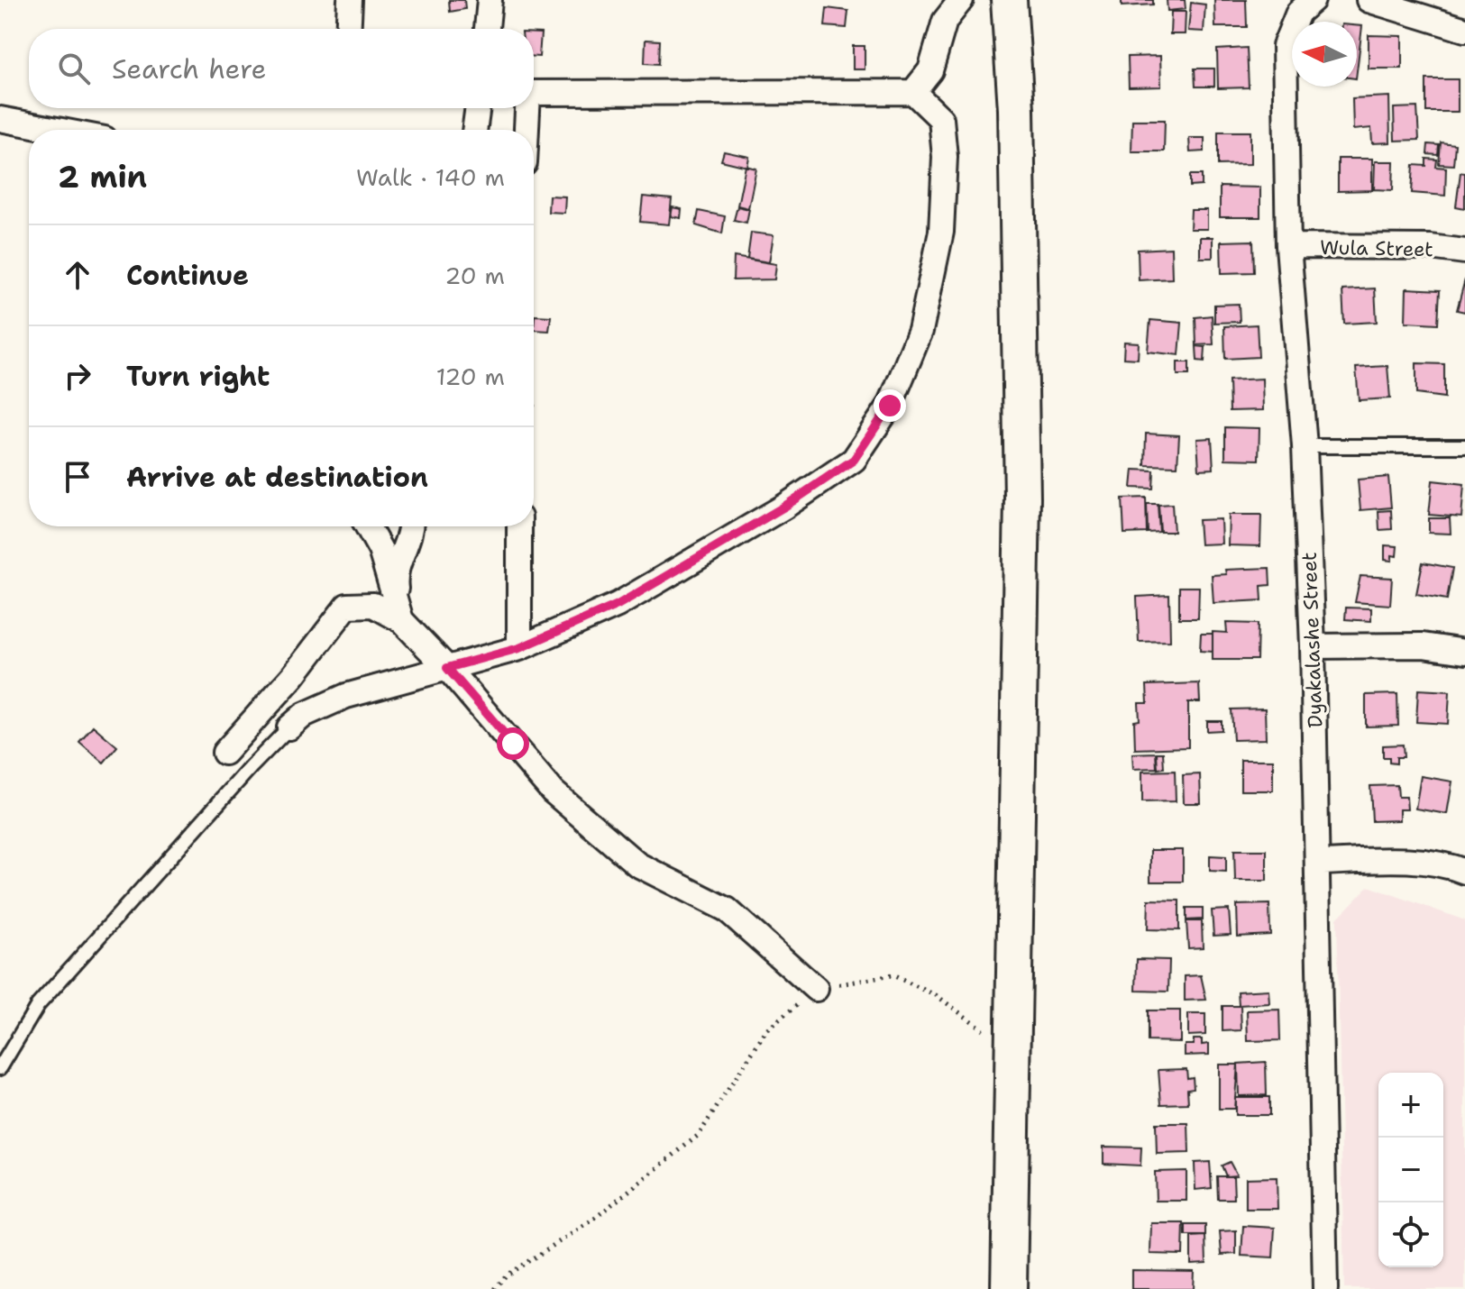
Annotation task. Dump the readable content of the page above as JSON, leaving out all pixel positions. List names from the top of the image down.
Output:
{
  "streets": {
    "street": ["Wula Street", "Dyakalashe Street"]
  },
  "crossings": [
    ["Wula Street", "Dyakalashe Street"]
  ],
  "north": "left",
  "page": {
    "search": "Search here",
    "heading": ["2 min", "Walk · 140 m"],
    "list": [
      ["Continue", "20 m"],
      ["Turn right", "120 m"],
      "Arrive at destination"
    ],
    "map_buttons": ["+", "−"]
  }
}
